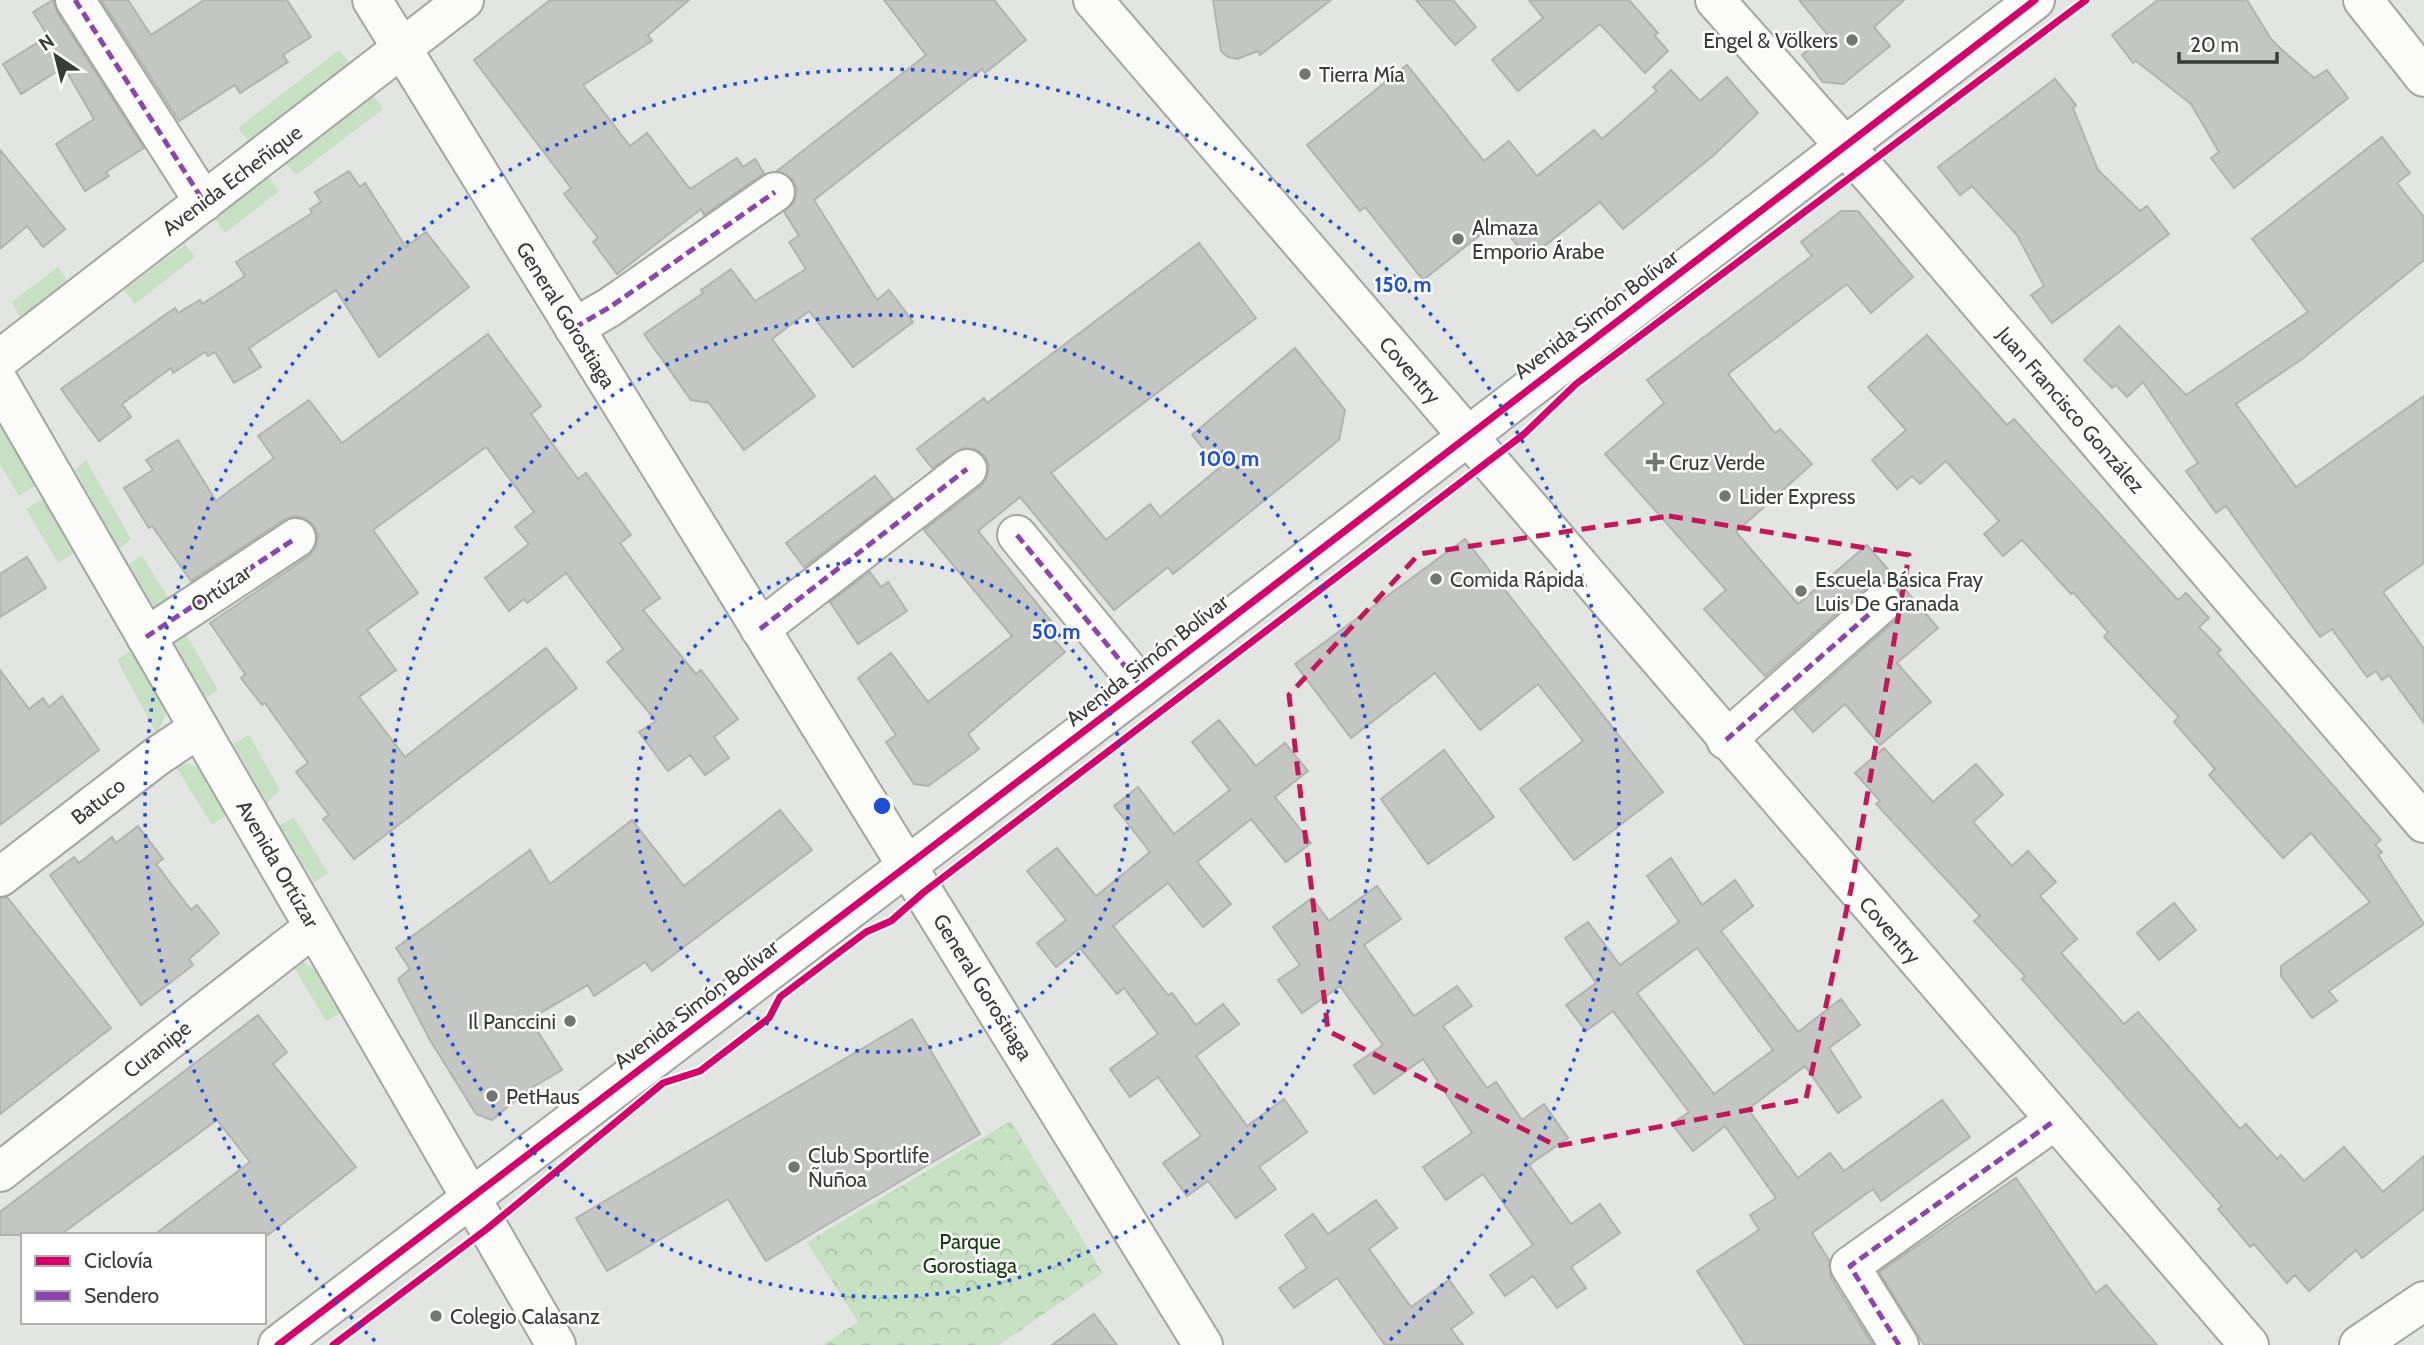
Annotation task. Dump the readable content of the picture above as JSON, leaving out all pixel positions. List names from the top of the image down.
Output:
{
  "streets": {
    "street": [
      "Avenida Echeñique",
      "Avenida Simón Bolívar",
      "General Gorostiaga",
      "Coventry",
      "Juan Francisco González",
      "Ortúzar",
      "Batuco",
      "Avenida Ortúzar",
      "Curanipe"
    ]
  },
  "crossings": [
    ["Avenida Echeñique", "General Gorostiaga"],
    ["Avenida Simón Bolívar", "General Gorostiaga"],
    ["Avenida Simón Bolívar", "Coventry"],
    ["Avenida Simón Bolívar", "Juan Francisco González"],
    ["Avenida Simón Bolívar", "Avenida Ortúzar"],
    ["Ortúzar", "Avenida Ortúzar"],
    ["Batuco", "Avenida Ortúzar"],
    ["Avenida Ortúzar", "Curanipe"]
  ],
  "parks": ["Parque Gorostiaga"],
  "places": {
    "other": [
      "Engel & Völkers",
      "Tierra Mía",
      "Almaza Emporio Árabe",
      "Lider Express",
      "Comida Rápida",
      "Escuela Básica Fray Luis De Granada",
      "Il Panccini",
      "PetHaus",
      "Club Sportlife Ñuñoa",
      "Colegio Calasanz"
    ],
    "health": ["Cruz Verde"]
  },
  "legend": ["Ciclovía", "Sendero"],
  "scale_bar": "20 m",
  "north": "top left",
  "rings": ["150 m", "100 m", "50 m"]
}
